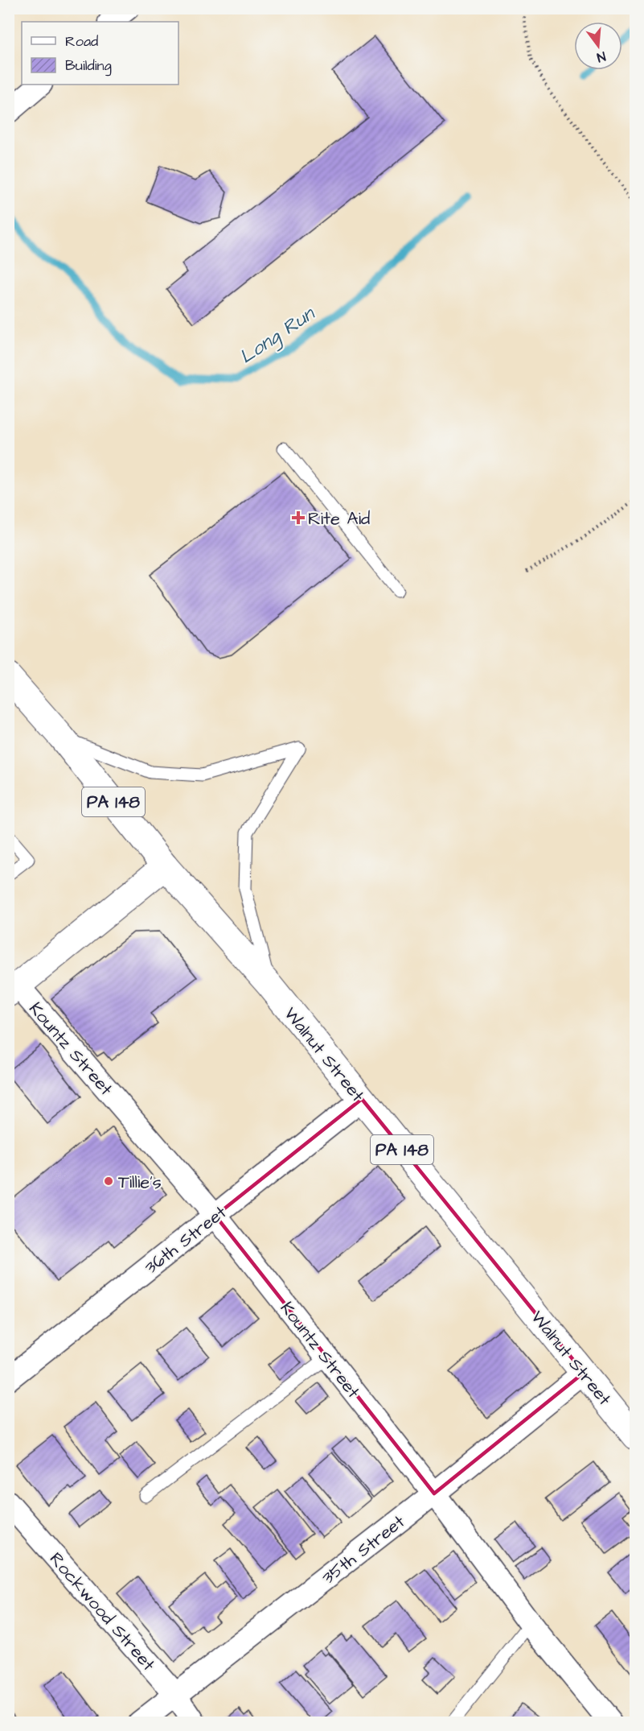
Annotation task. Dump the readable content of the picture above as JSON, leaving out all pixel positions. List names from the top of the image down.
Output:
{
  "streets": {
    "main road": ["PA 148", "Walnut Street"],
    "street": [
      "Kountz Street",
      "36th Street",
      "35th Street",
      "Rockwood Street"
    ]
  },
  "crossings": [
    ["Kountz Street", "36th Street"],
    ["Kountz Street", "35th Street"],
    ["Walnut Street", "36th Street"],
    ["Walnut Street", "35th Street"],
    ["35th Street", "Rockwood Street"]
  ],
  "water": ["Long Run"],
  "places": {
    "health": ["Rite Aid"],
    "other": ["Tillie's"]
  },
  "legend": ["Road", "Building"],
  "north": "bottom"
}
